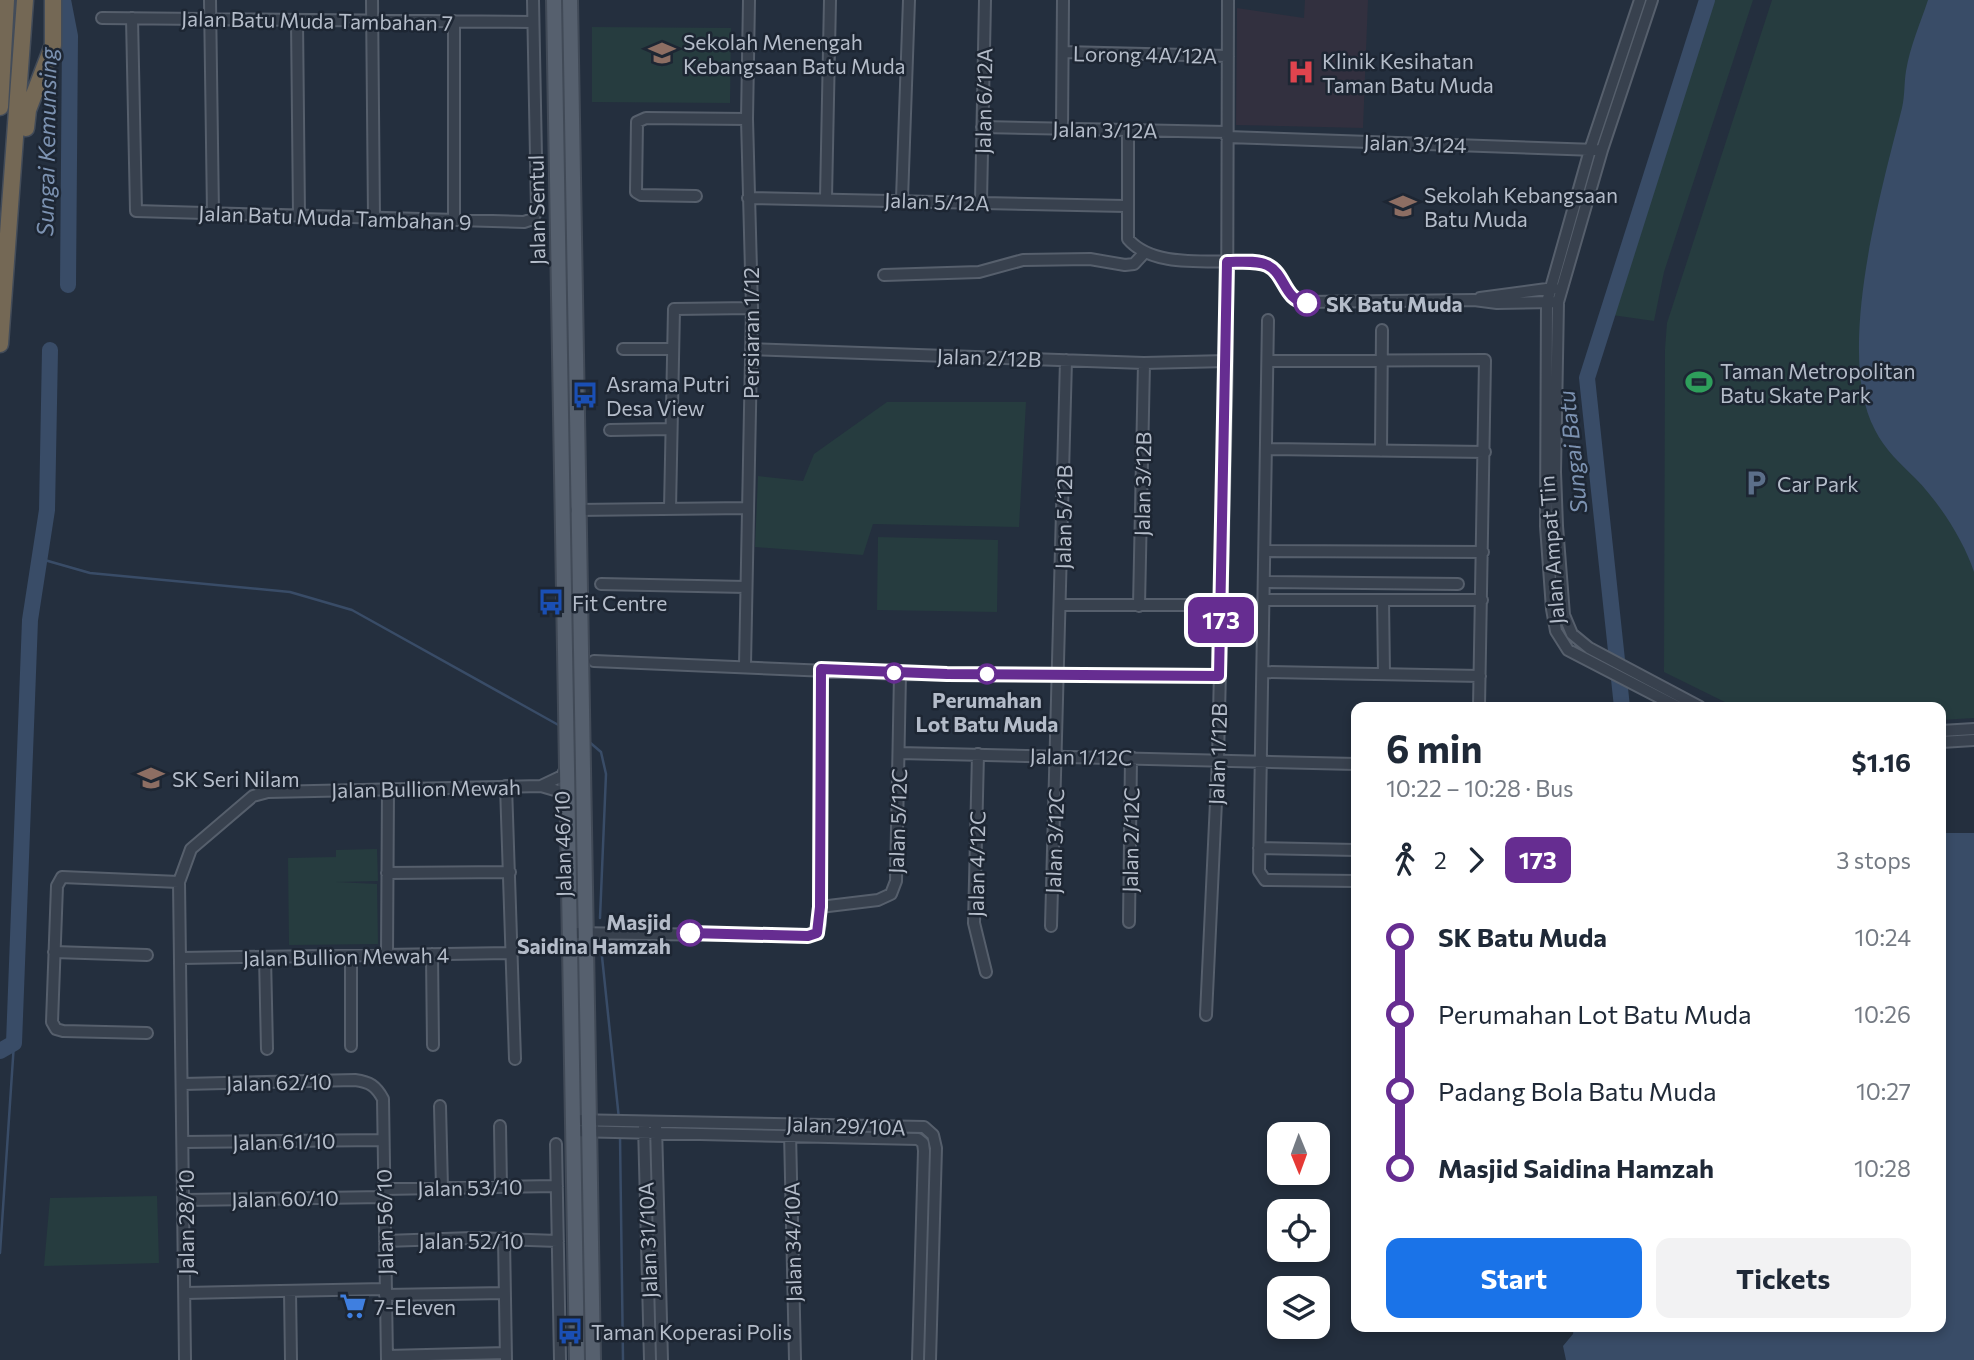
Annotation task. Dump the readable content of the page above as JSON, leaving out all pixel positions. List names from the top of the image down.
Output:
{
  "streets": {
    "main road": ["Jalan Sentul", "Jalan 46/10"],
    "street": [
      "Jalan Batu Muda Tambahan 7",
      "Lorong 4A/12A",
      "Jalan 6/12A",
      "Jalan 3/12A",
      "Jalan 3/124",
      "Jalan 5/12A",
      "Jalan Batu Muda Tambahan 9",
      "Persiaran 1/12",
      "Jalan 2/12B",
      "Jalan 3/12B",
      "Jalan 5/12B",
      "Jalan Ampat Tin",
      "Jalan 1/12B",
      "Jalan 1/12C",
      "Jalan Bullion Mewah",
      "Jalan 5/12C",
      "Jalan 2/12C",
      "Jalan 3/12C",
      "Jalan 4/12C",
      "Jalan Bullion Mewah 4",
      "Jalan 62/10",
      "Jalan 29/10A",
      "Jalan 61/10",
      "Jalan 53/10",
      "Jalan 60/10",
      "Jalan 28/10",
      "Jalan 56/10",
      "Jalan 52/10",
      "Jalan 31/10A",
      "Jalan 34/10A"
    ]
  },
  "crossings": [
    ["Jalan Batu Muda Tambahan 7", "Jalan Batu Muda Tambahan 9"],
    ["Lorong 4A/12A", "Jalan 1/12B"],
    ["Jalan 6/12A", "Jalan 3/12A"],
    ["Jalan 6/12A", "Jalan 5/12A"],
    ["Jalan 3/12A", "Jalan 3/124"],
    ["Jalan 3/12A", "Jalan 1/12B"],
    ["Jalan 3/124", "Jalan Ampat Tin"],
    ["Jalan 3/124", "Jalan 1/12B"],
    ["Jalan 5/12A", "Persiaran 1/12"],
    ["Jalan Sentul", "Jalan 46/10"],
    ["Persiaran 1/12", "Jalan 2/12B"],
    ["Jalan 2/12B", "Jalan 3/12B"],
    ["Jalan 2/12B", "Jalan 5/12B"],
    ["Jalan 2/12B", "Jalan 1/12B"],
    ["Jalan 5/12B", "Jalan 3/12C"],
    ["Jalan 1/12B", "Jalan 1/12C"],
    ["Jalan 1/12C", "Jalan 5/12C"],
    ["Jalan 1/12C", "Jalan 2/12C"],
    ["Jalan 1/12C", "Jalan 3/12C"],
    ["Jalan 1/12C", "Jalan 4/12C"],
    ["Jalan Bullion Mewah", "Jalan 46/10"],
    ["Jalan Bullion Mewah", "Jalan Bullion Mewah 4"],
    ["Jalan Bullion Mewah", "Jalan 62/10"],
    ["Jalan Bullion Mewah", "Jalan 28/10"],
    ["Jalan 46/10", "Jalan 29/10A"],
    ["Jalan 62/10", "Jalan 28/10"],
    ["Jalan 62/10", "Jalan 56/10"],
    ["Jalan 29/10A", "Jalan 31/10A"],
    ["Jalan 29/10A", "Jalan 34/10A"],
    ["Jalan 61/10", "Jalan 28/10"],
    ["Jalan 61/10", "Jalan 56/10"],
    ["Jalan 53/10", "Jalan 60/10"],
    ["Jalan 53/10", "Jalan 56/10"],
    ["Jalan 60/10", "Jalan 28/10"],
    ["Jalan 60/10", "Jalan 56/10"],
    ["Jalan 56/10", "Jalan 52/10"]
  ],
  "water": ["Sungai Kemunsing", "Sungai Batu"],
  "places": {
    "school or university": ["Sekolah Menengah Kebangsaan Batu Muda", "Sekolah Kebangsaan Batu Muda", "SK Seri Nilam"],
    "hospital": ["Klinik Kesihatan Taman Batu Muda"],
    "other": ["SK Batu Muda", "Perumahan Lot Batu Muda", "Masjid Saidina Hamzah"],
    "sports": ["Taman Metropolitan Batu Skate Park"],
    "bus stop": ["Asrama Putri Desa View", "Fit Centre", "Taman Koperasi Polis"],
    "parking": ["Car Park"],
    "supermarket": ["7-Eleven"]
  },
  "lines": ["bus line 173"],
  "north": "bottom",
  "page": {
    "on_map": "173",
    "heading": ["6 min", "10:22 – 10:28 · Bus", "$1.16"],
    "legs": ["2", "173", "3 stops"],
    "list": [
      {
        "name": "SK Batu Muda",
        "value": "10:24"
      },
      {
        "name": "Perumahan Lot Batu Muda",
        "value": "10:26"
      },
      {
        "name": "Padang Bola Batu Muda",
        "value": "10:27"
      },
      {
        "name": "Masjid Saidina Hamzah",
        "value": "10:28"
      }
    ],
    "buttons": ["Start", "Tickets"]
  }
}
